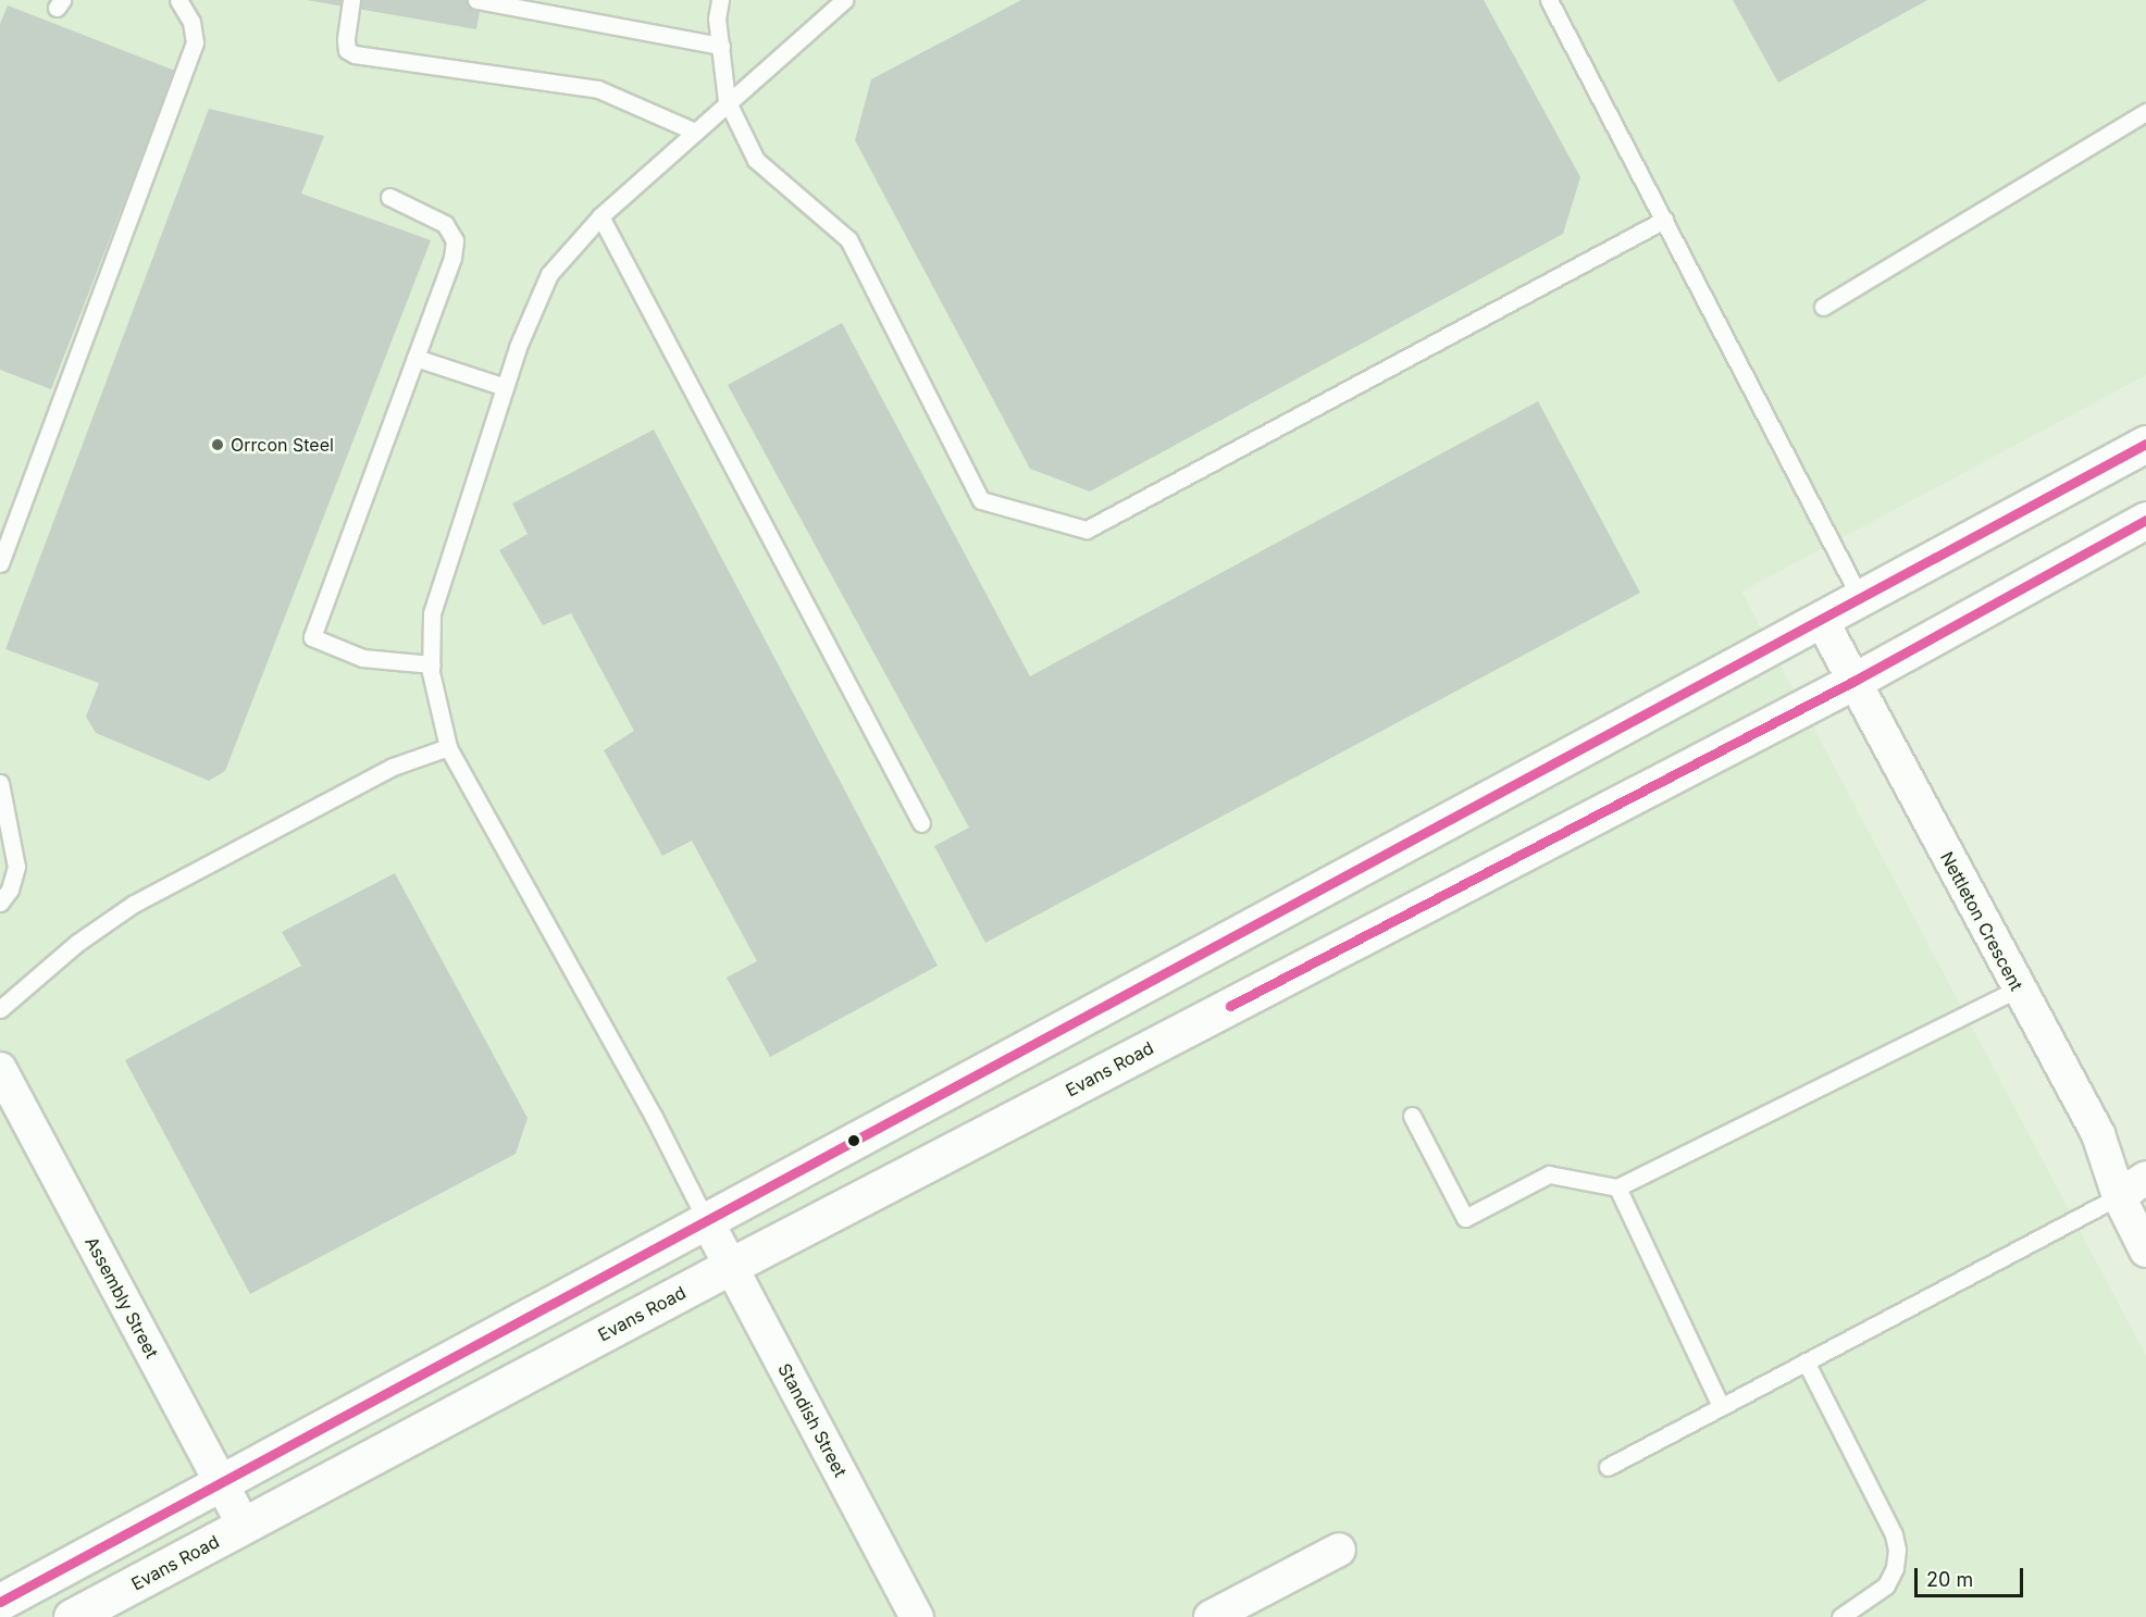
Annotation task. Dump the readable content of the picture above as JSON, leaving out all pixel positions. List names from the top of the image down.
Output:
{
  "streets": {
    "main road": ["Evans Road"],
    "street": ["Nettleton Crescent", "Assembly Street", "Standish Street"]
  },
  "crossings": [
    ["Nettleton Crescent", "Evans Road"],
    ["Evans Road", "Assembly Street"],
    ["Evans Road", "Standish Street"]
  ],
  "places": ["Orrcon Steel"],
  "scale_bar": "20 m"
}
